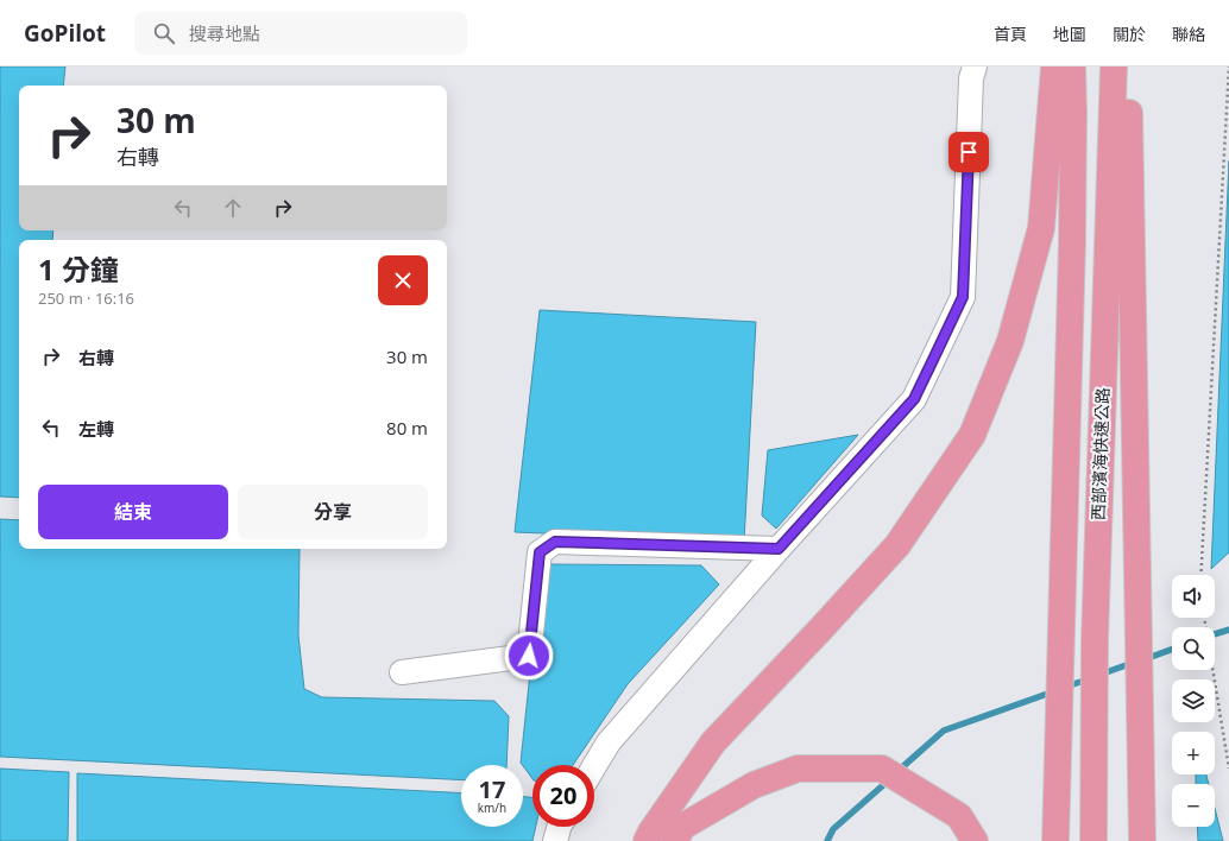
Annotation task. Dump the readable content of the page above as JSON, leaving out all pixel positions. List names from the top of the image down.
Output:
{
  "streets": {
    "highway": ["西部濱海快速公路"]
  },
  "page": {
    "header": "GoPilot",
    "search": "搜尋地點",
    "nav": [
      "首頁",
      "地圖",
      "關於",
      "聯絡"
    ],
    "turn": ["30 m", "右轉"],
    "heading": ["1 分鐘", "250 m · 16:16"],
    "list": [
      {
        "name": "右轉",
        "value": "30 m"
      },
      {
        "name": "左轉",
        "value": "80 m"
      }
    ],
    "buttons": ["結束", "分享"],
    "map_buttons": ["+", "−"],
    "speed": "17 km/h",
    "limit": "20"
  }
}
